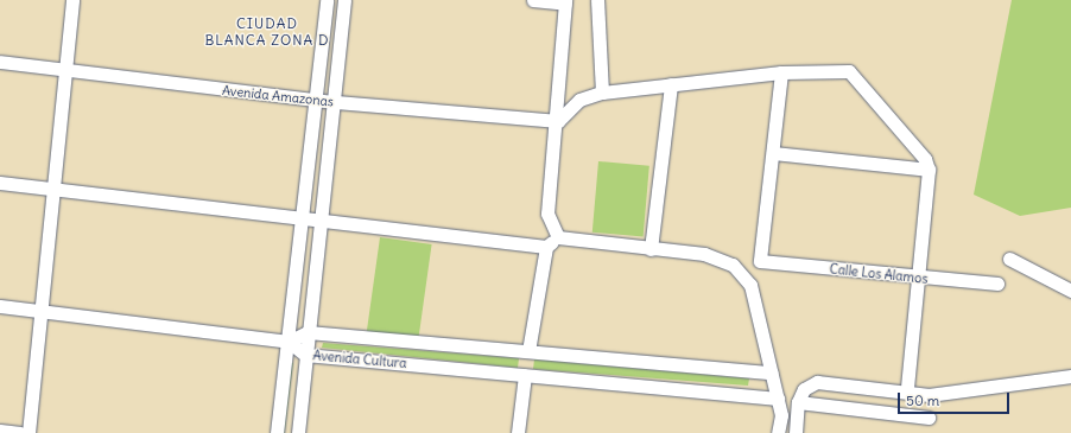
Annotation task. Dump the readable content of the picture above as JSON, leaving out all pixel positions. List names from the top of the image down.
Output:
{
  "streets": {
    "street": ["Avenida Amazonas", "Calle Los Alamos", "Avenida Cultura"]
  },
  "districts": ["CIUDAD BLANCA ZONA D"],
  "scale_bar": "50 m"
}
